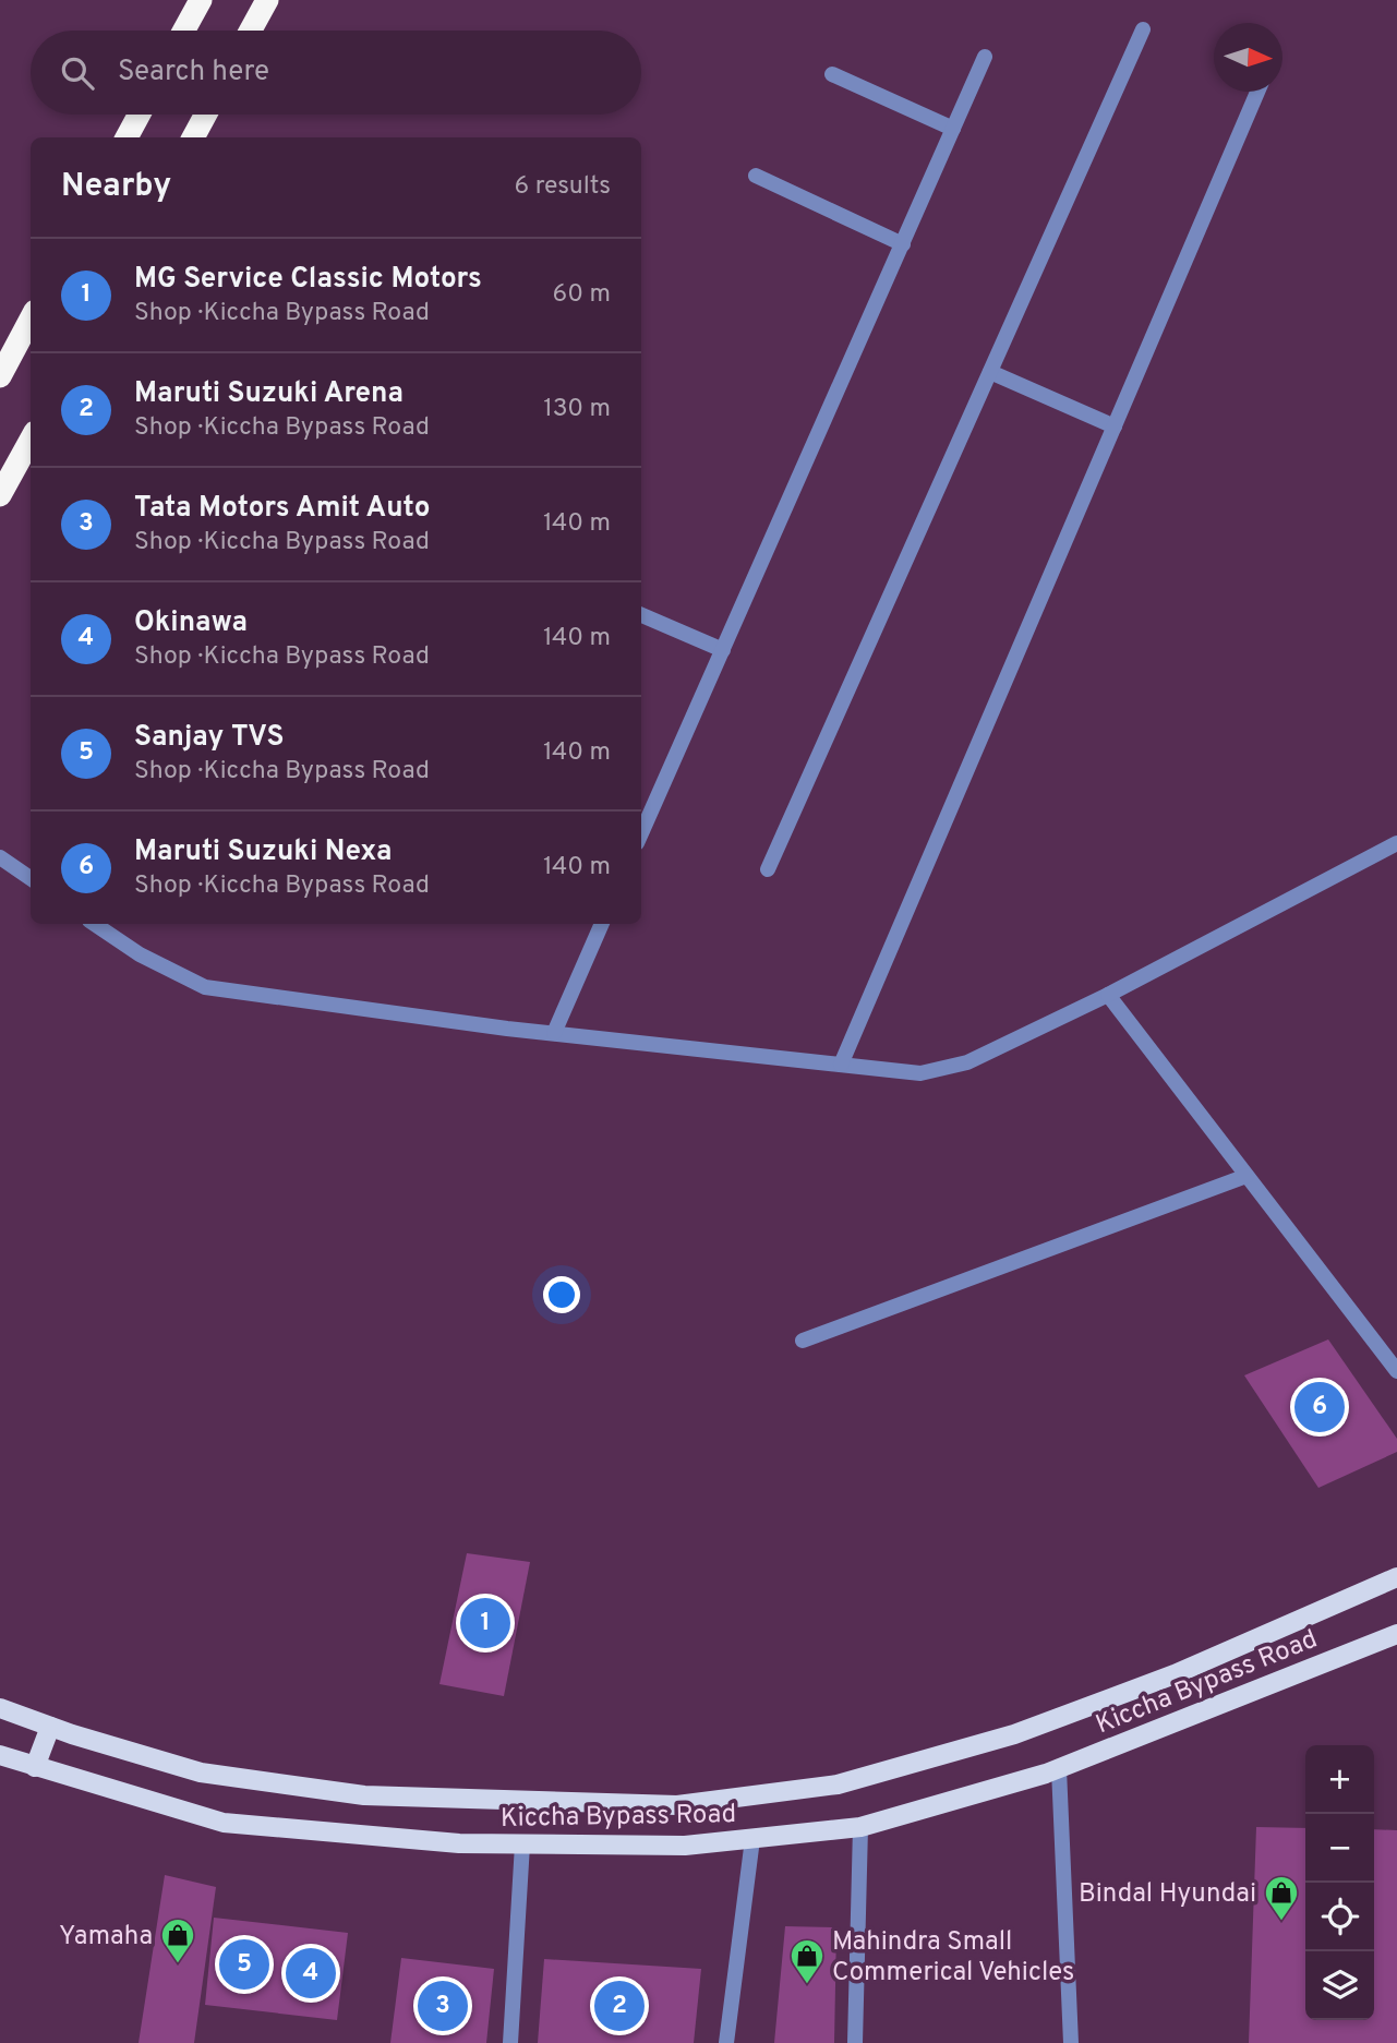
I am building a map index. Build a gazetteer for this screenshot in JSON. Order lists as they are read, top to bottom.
{
  "streets": {
    "main road": ["Kiccha Bypass Road"]
  },
  "places": {
    "shop": ["Bindal Hyundai", "Yamaha", "Mahindra Small Commerical Vehicles"]
  },
  "north": "right",
  "page": {
    "search": "Search here",
    "heading": ["Nearby", "6 results"],
    "list": [
      {
        "mark": "1",
        "name": "MG Service Classic Motors",
        "note": "Shop · Kiccha Bypass Road",
        "value": "60 m"
      },
      {
        "mark": "2",
        "name": "Maruti Suzuki Arena",
        "note": "Shop · Kiccha Bypass Road",
        "value": "130 m"
      },
      {
        "mark": "3",
        "name": "Tata Motors Amit Auto",
        "note": "Shop · Kiccha Bypass Road",
        "value": "140 m"
      },
      {
        "mark": "4",
        "name": "Okinawa",
        "note": "Shop · Kiccha Bypass Road",
        "value": "140 m"
      },
      {
        "mark": "5",
        "name": "Sanjay TVS",
        "note": "Shop · Kiccha Bypass Road",
        "value": "140 m"
      },
      {
        "mark": "6",
        "name": "Maruti Suzuki Nexa",
        "note": "Shop · Kiccha Bypass Road",
        "value": "140 m"
      }
    ],
    "pins": [
      "6",
      "1",
      "5",
      "4",
      "2",
      "3"
    ],
    "map_buttons": ["+", "−"]
  }
}
